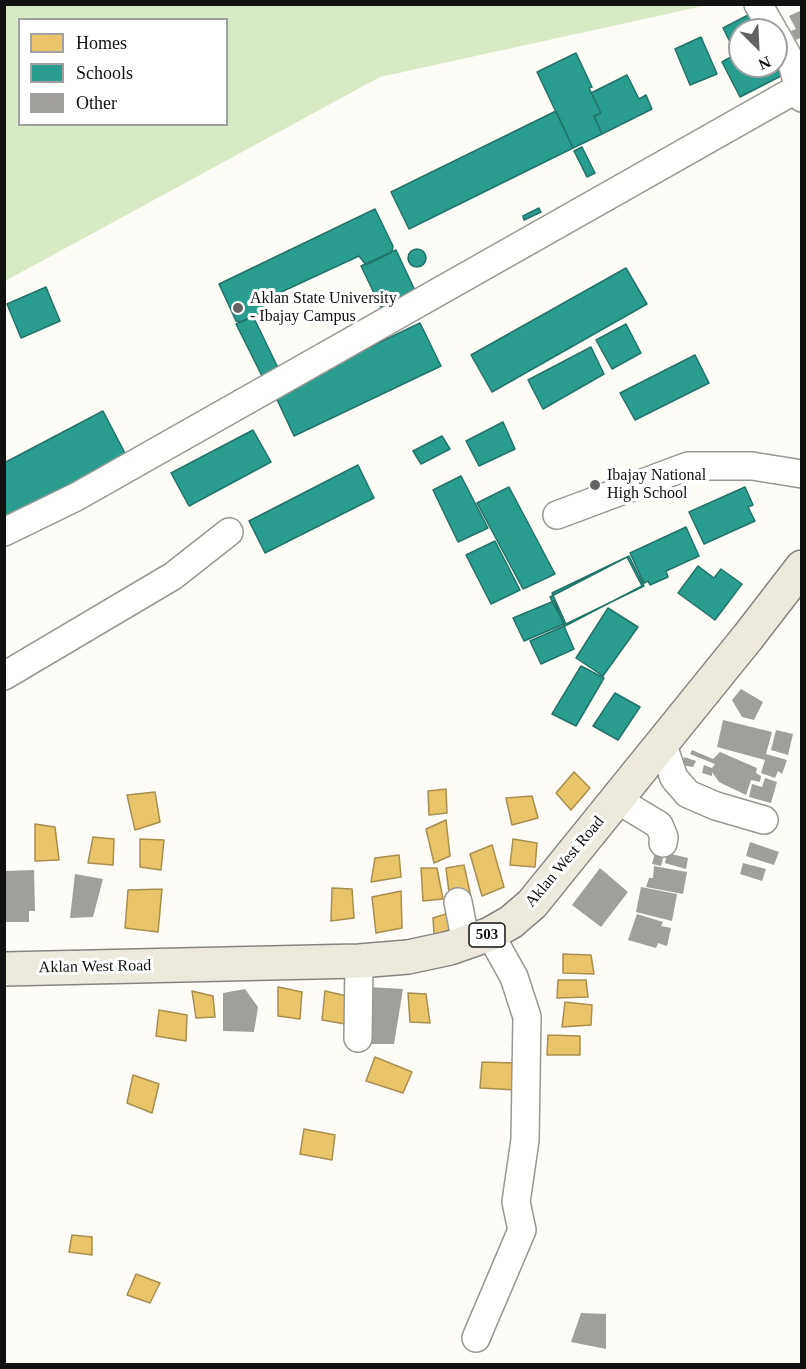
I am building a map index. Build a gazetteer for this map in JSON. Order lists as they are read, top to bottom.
{
  "streets": {
    "main road": ["Aklan West Road", "503"]
  },
  "places": ["Aklan State University - Ibajay Campus", "Ibajay National High School"],
  "legend": ["Homes", "Schools", "Other"],
  "north": "bottom right"
}
